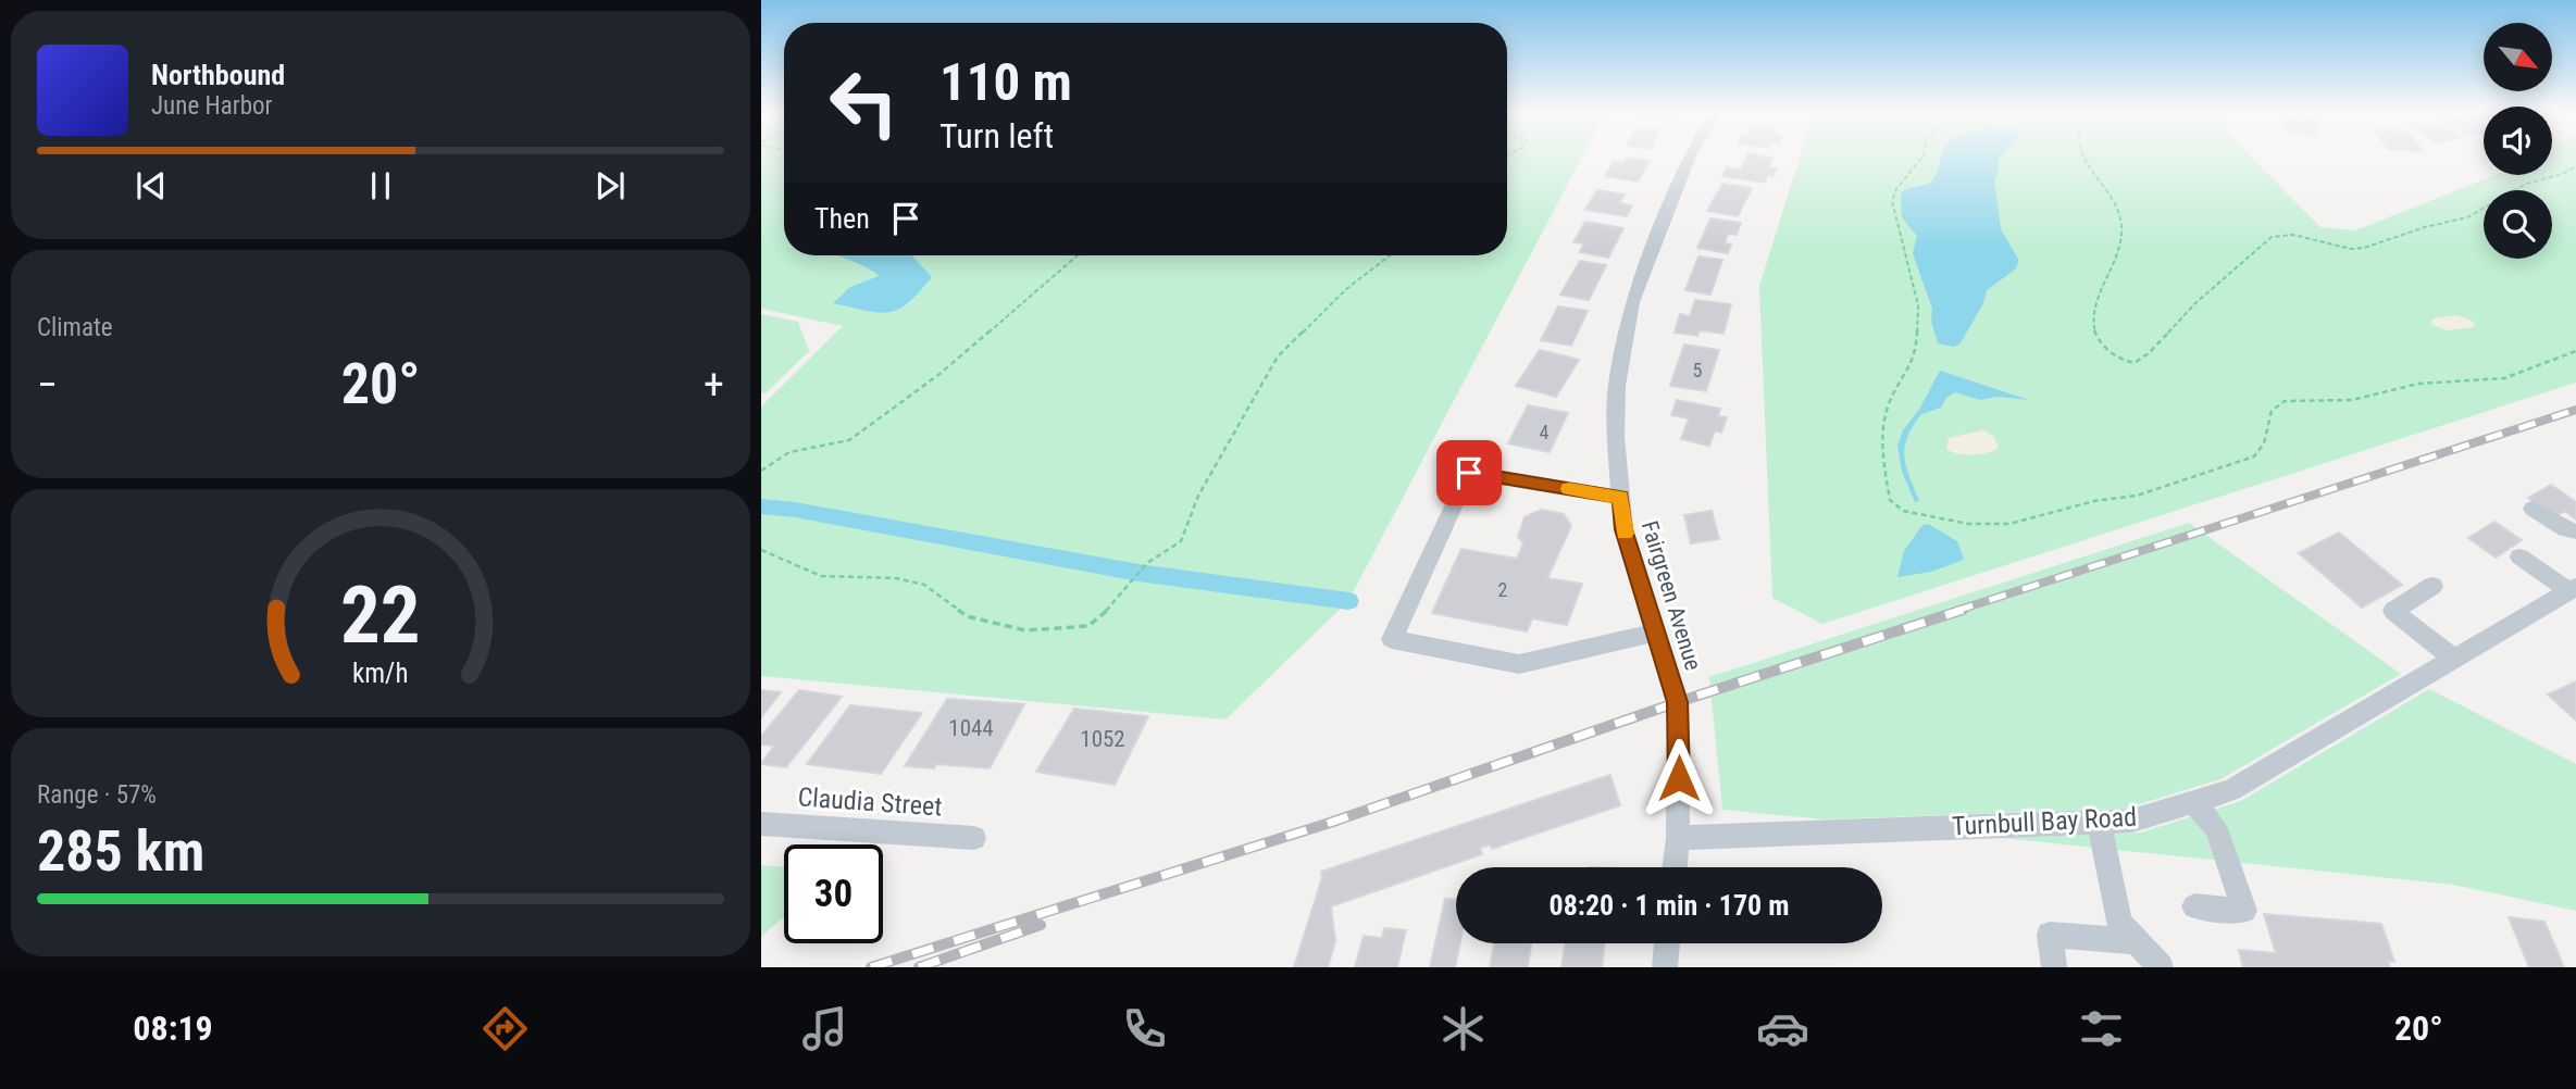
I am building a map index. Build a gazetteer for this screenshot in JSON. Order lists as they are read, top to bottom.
{
  "streets": {
    "street": ["Fairgreen Avenue", "Claudia Street", "Turnbull Bay Road"]
  },
  "crossings": [
    ["Fairgreen Avenue", "Turnbull Bay Road"]
  ],
  "house_numbers": [
    "5",
    "4",
    "2",
    "1044",
    "1052"
  ],
  "north": "bottom right",
  "page": {
    "turn": ["110 m", "Turn left"],
    "song": ["Northbound", "June Harbor"],
    "then": "Then",
    "tile": [
      "Climate",
      ["Range · 57%", "285 km"]
    ],
    "heat": ["−", "20°", "+"],
    "limit": "30",
    "trip": "08:20 · 1 min · 170 m",
    "tabs": ["08:19", "20°"],
    "gauge": ["22", "km/h"]
  }
}
